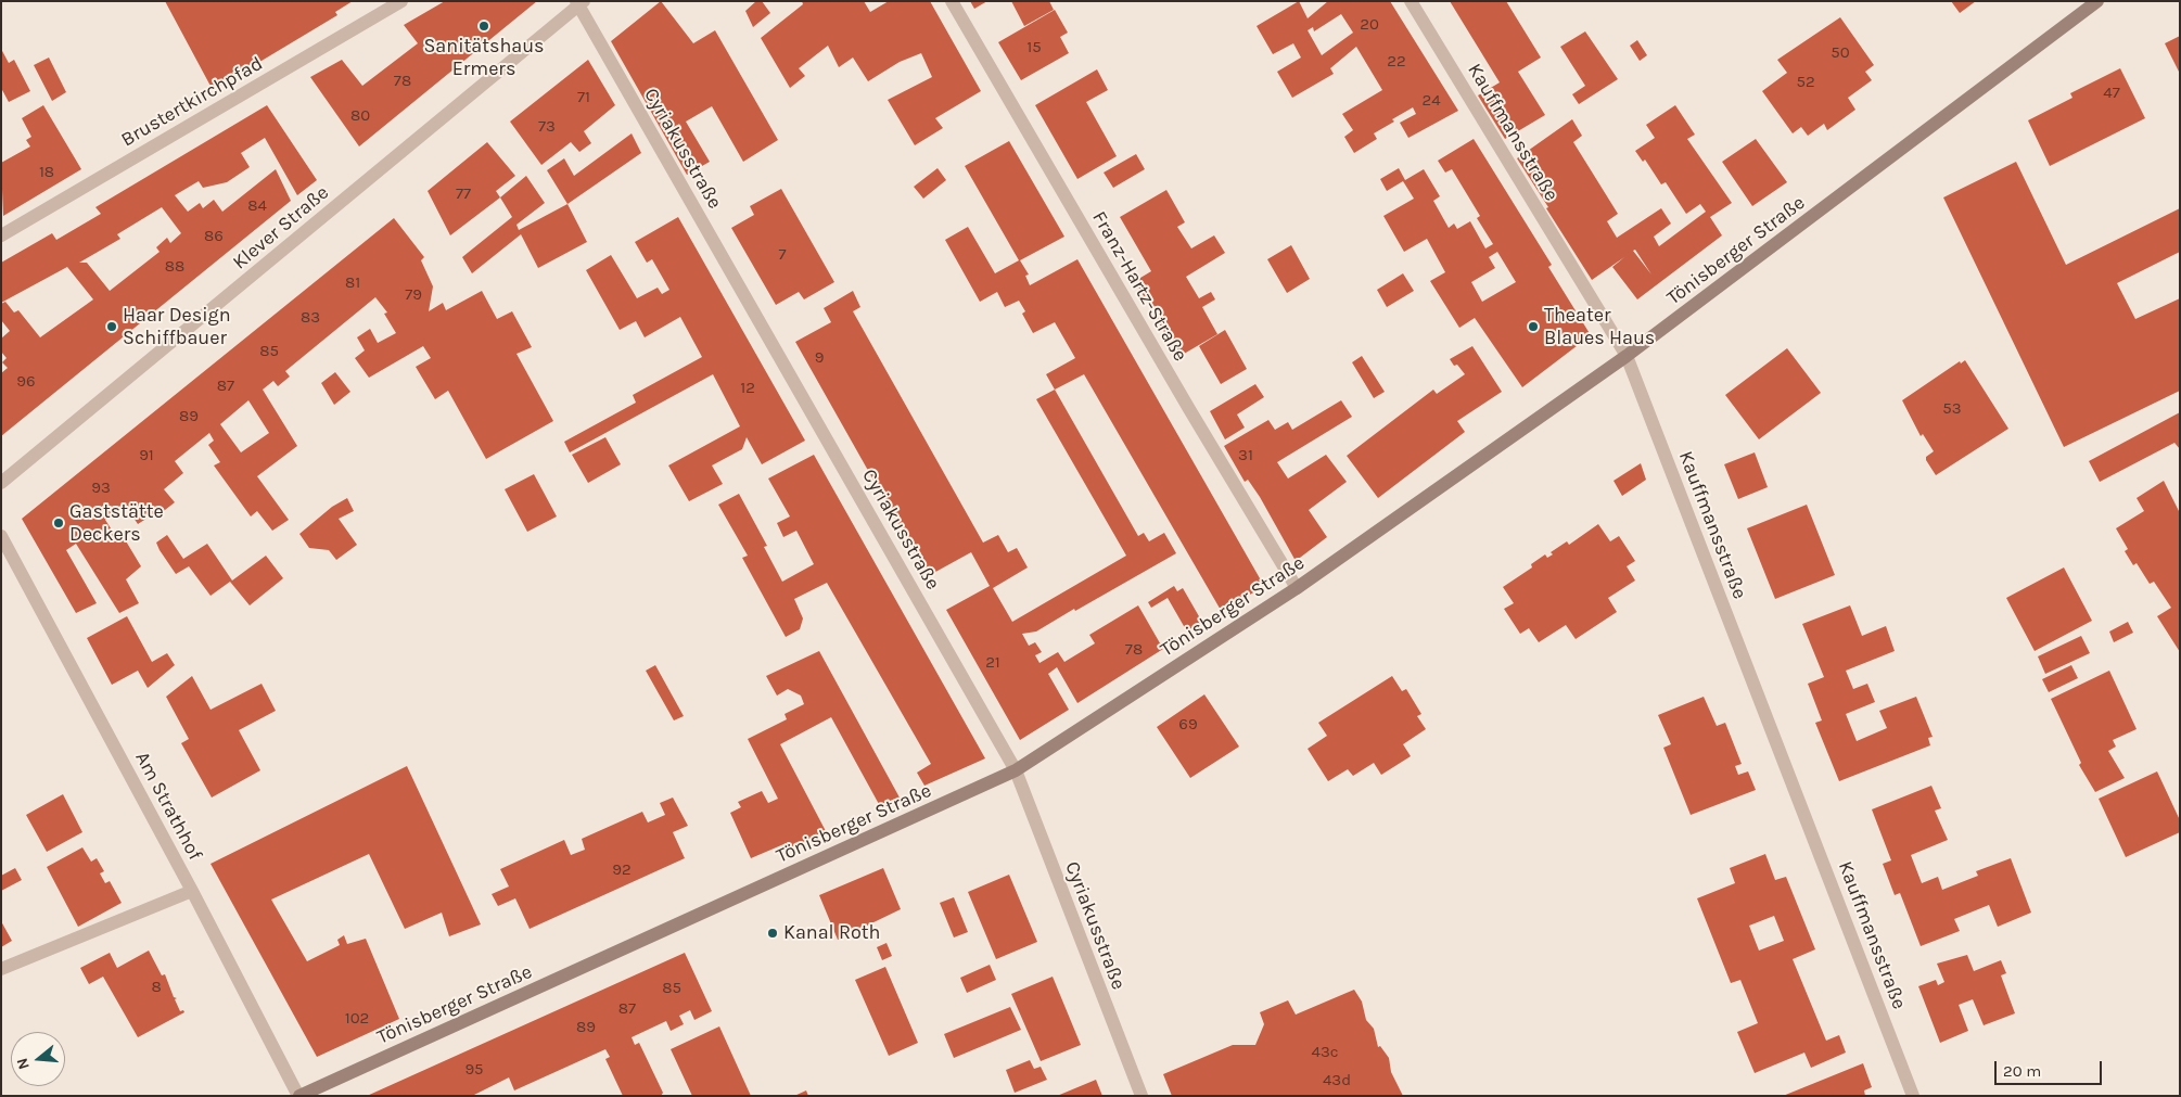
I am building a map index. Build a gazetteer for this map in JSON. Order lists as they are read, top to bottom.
{
  "streets": {
    "street": [
      "Brustertkirchpfad",
      "Kauffmansstraße",
      "Cyriakusstraße",
      "Klever Straße",
      "Tönisberger Straße",
      "Franz-Hartz-Straße",
      "Am Strathhof"
    ]
  },
  "crossings": [
    ["Kauffmansstraße", "Tönisberger Straße"],
    ["Cyriakusstraße", "Klever Straße"],
    ["Cyriakusstraße", "Tönisberger Straße"],
    ["Tönisberger Straße", "Franz-Hartz-Straße"],
    ["Tönisberger Straße", "Am Strathhof"]
  ],
  "places": [
    "Sanitätshaus Ermers",
    "Haar Design Schiffbauer",
    "Theater Blaues Haus",
    "Gaststätte Deckers",
    "Kanal Roth"
  ],
  "house_numbers": [
    "20",
    "15",
    "50",
    "22",
    "78",
    "52",
    "47",
    "71",
    "24",
    "80",
    "73",
    "18",
    "77",
    "84",
    "86",
    "7",
    "88",
    "81",
    "79",
    "83",
    "85",
    "9",
    "96",
    "87",
    "12",
    "53",
    "89",
    "91",
    "31",
    "93",
    "78",
    "21",
    "69",
    "92",
    "8",
    "85",
    "87",
    "102",
    "89",
    "43c",
    "95",
    "43d"
  ],
  "scale_bar": "20 m",
  "north": "left"
}
